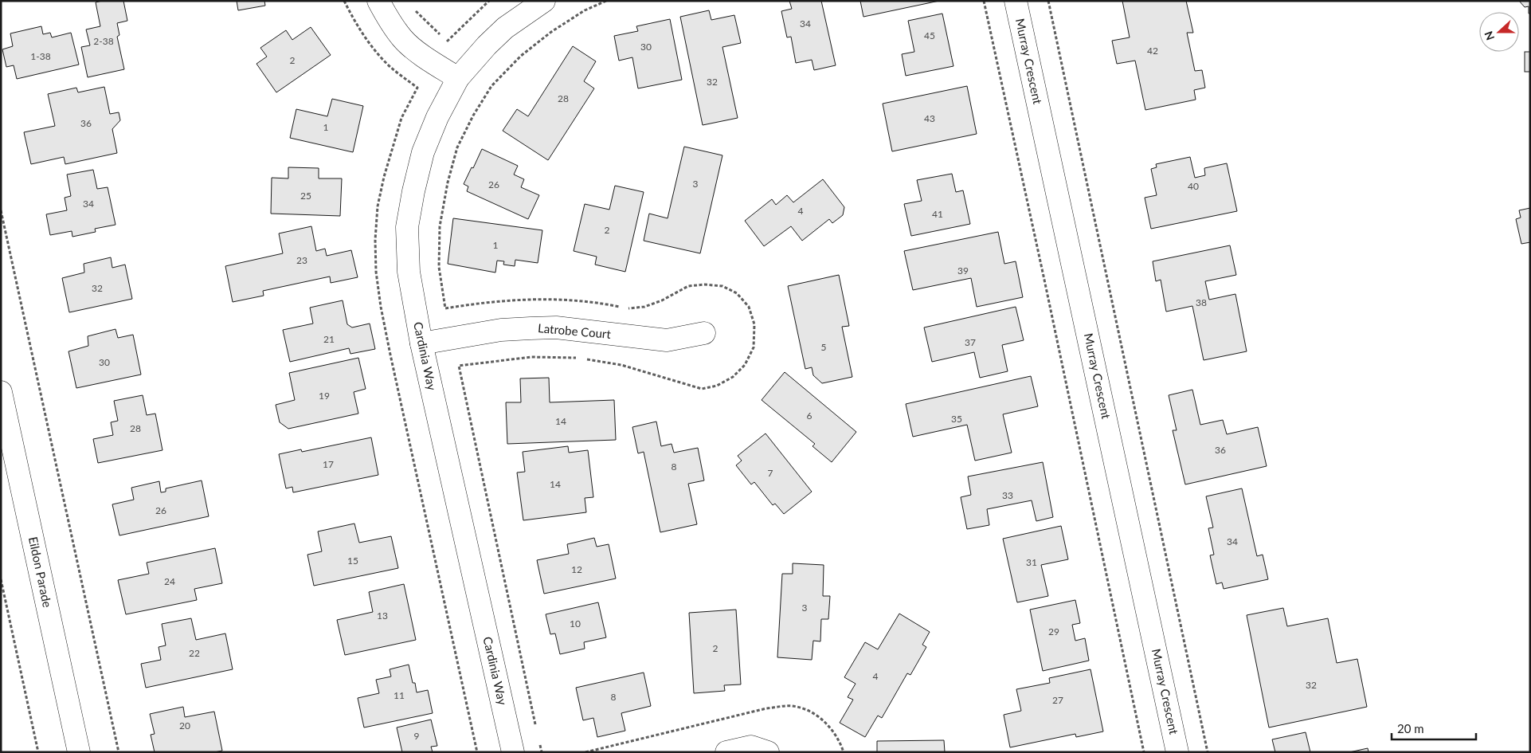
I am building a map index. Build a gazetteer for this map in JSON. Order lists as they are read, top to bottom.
{
  "streets": {
    "street": [
      "Murray Crescent",
      "Latrobe Court",
      "Cardinia Way",
      "Eildon Parade"
    ]
  },
  "crossings": [
    ["Latrobe Court", "Cardinia Way"]
  ],
  "house_numbers": [
    "34",
    "45",
    "2-38",
    "30",
    "42",
    "1-38",
    "2",
    "32",
    "28",
    "43",
    "36",
    "1",
    "3",
    "26",
    "40",
    "25",
    "34",
    "4",
    "41",
    "2",
    "1",
    "23",
    "39",
    "32",
    "38",
    "21",
    "37",
    "5",
    "30",
    "19",
    "6",
    "35",
    "14",
    "28",
    "36",
    "17",
    "8",
    "7",
    "14",
    "33",
    "26",
    "34",
    "15",
    "31",
    "12",
    "24",
    "3",
    "13",
    "10",
    "29",
    "2",
    "22",
    "4",
    "32",
    "11",
    "8",
    "27",
    "20",
    "9"
  ],
  "scale_bar": "20 m",
  "north": "left"
}
